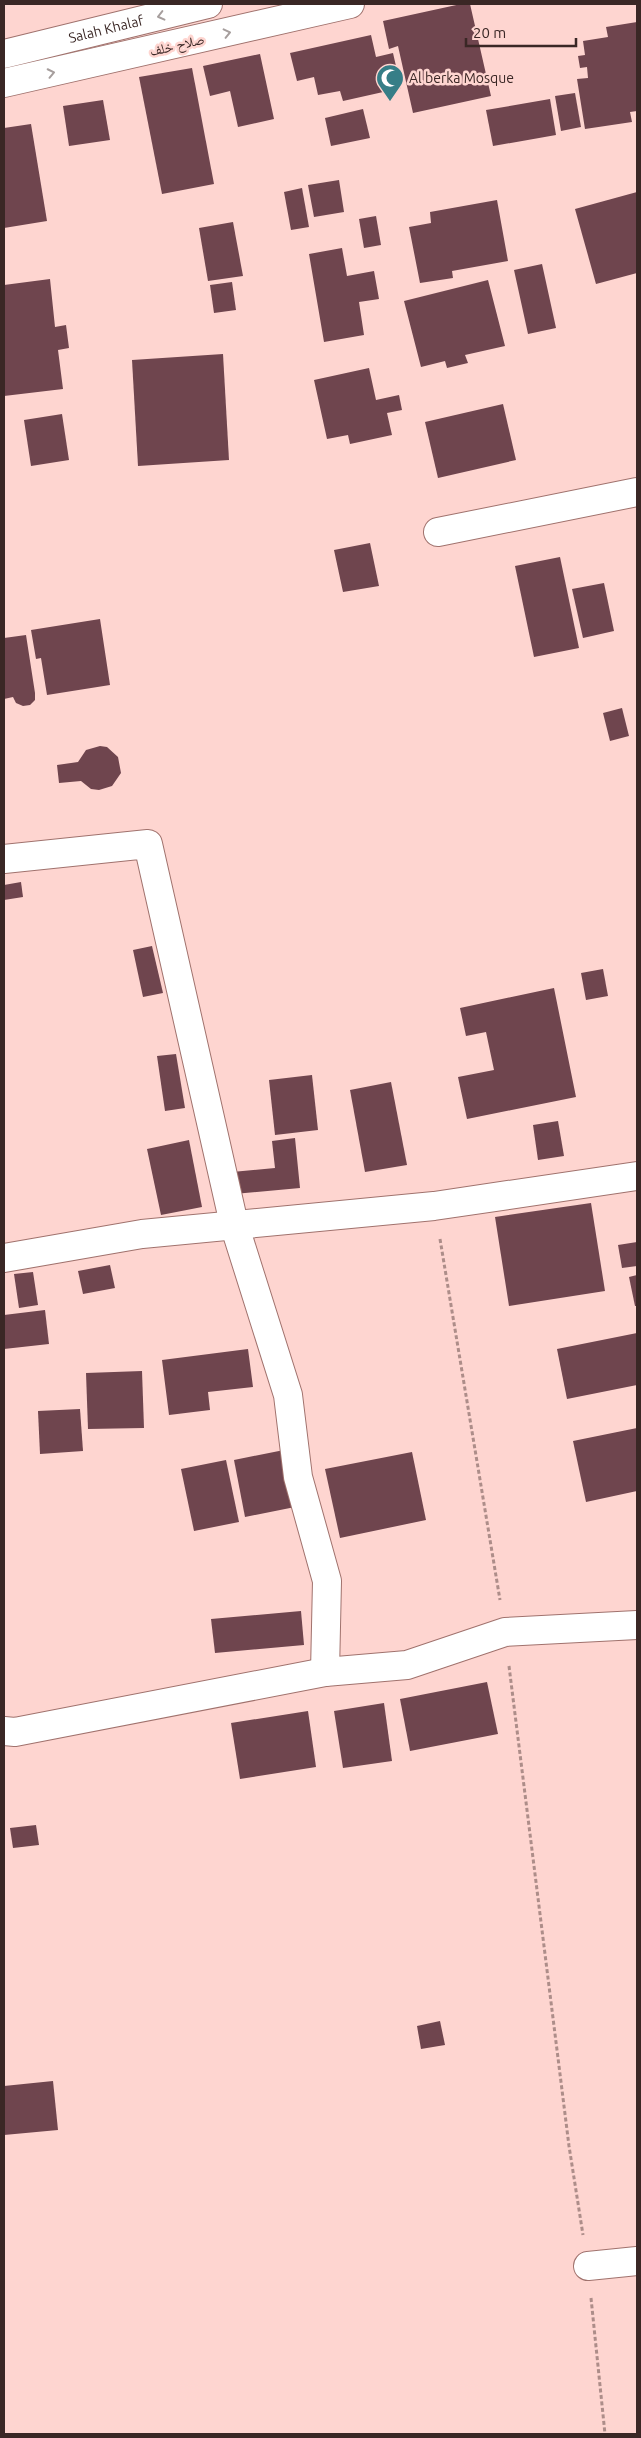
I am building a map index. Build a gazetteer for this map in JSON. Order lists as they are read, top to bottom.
{
  "streets": {
    "street": ["Salah Khalaf", "صلاح خلف"]
  },
  "one_way": ["Salah Khalaf", "صلاح خلف"],
  "places": {
    "mosque": ["Al berka Mosque"]
  },
  "scale_bar": "20 m"
}
